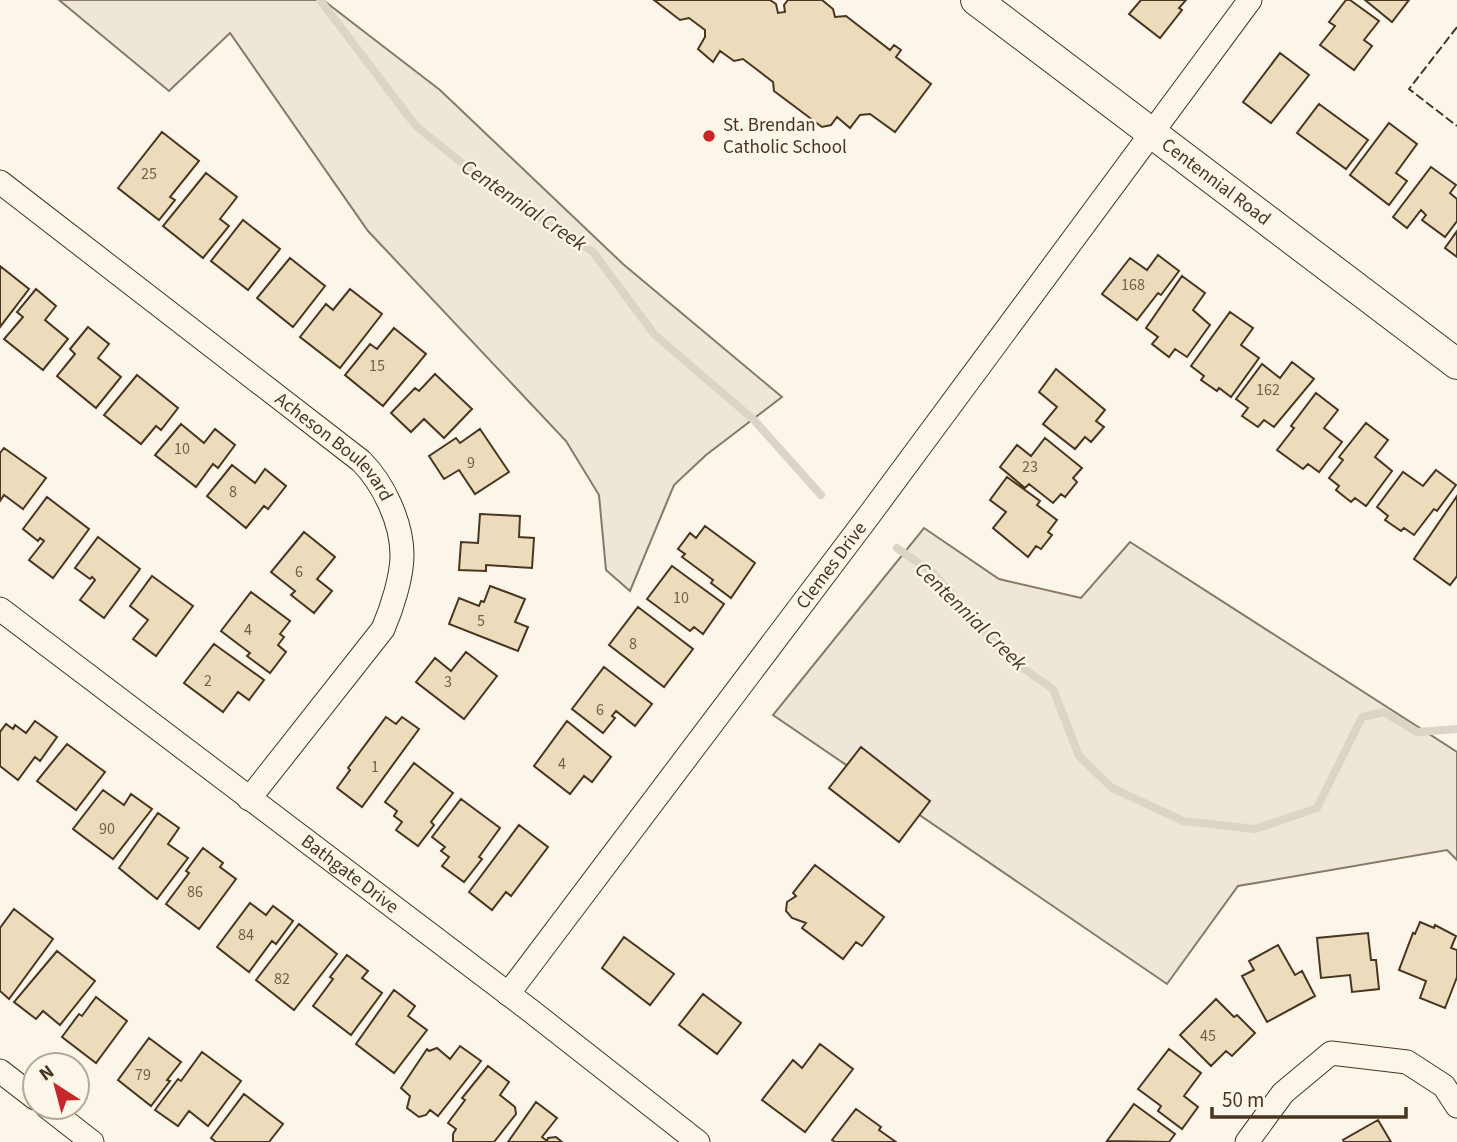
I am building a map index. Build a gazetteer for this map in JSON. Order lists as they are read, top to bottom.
{
  "streets": {
    "street": [
      "Centennial Road",
      "Acheson Boulevard",
      "Clemes Drive",
      "Bathgate Drive"
    ]
  },
  "crossings": [
    ["Centennial Road", "Clemes Drive"],
    ["Acheson Boulevard", "Bathgate Drive"],
    ["Clemes Drive", "Bathgate Drive"]
  ],
  "water": ["Centennial Creek"],
  "places": ["St. Brendan Catholic School"],
  "house_numbers": [
    "25",
    "168",
    "15",
    "162",
    "10",
    "9",
    "23",
    "8",
    "6",
    "10",
    "5",
    "4",
    "8",
    "2",
    "3",
    "6",
    "4",
    "1",
    "90",
    "86",
    "84",
    "82",
    "45",
    "79"
  ],
  "scale_bar": "50 m",
  "north": "top left"
}
